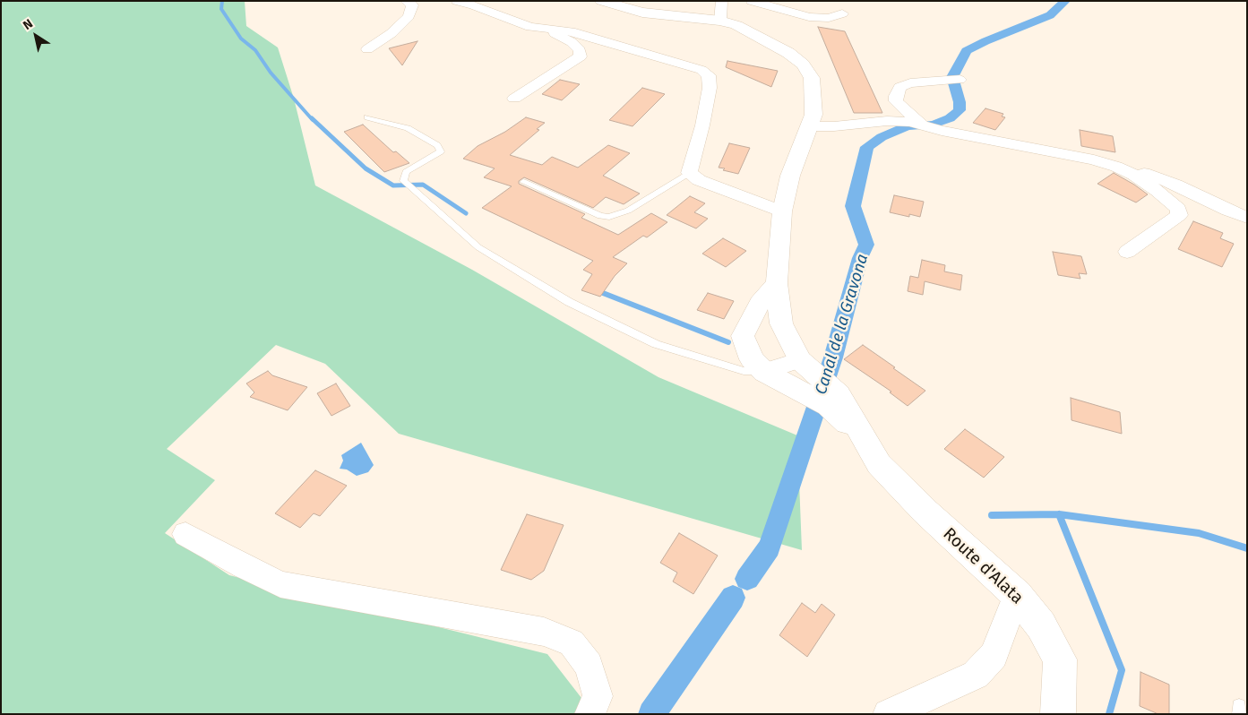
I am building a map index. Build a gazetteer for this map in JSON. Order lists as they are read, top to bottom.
{
  "streets": {
    "street": ["Route d'Alata"]
  },
  "water": ["Canal de la Gravona"],
  "north": "top left"
}
